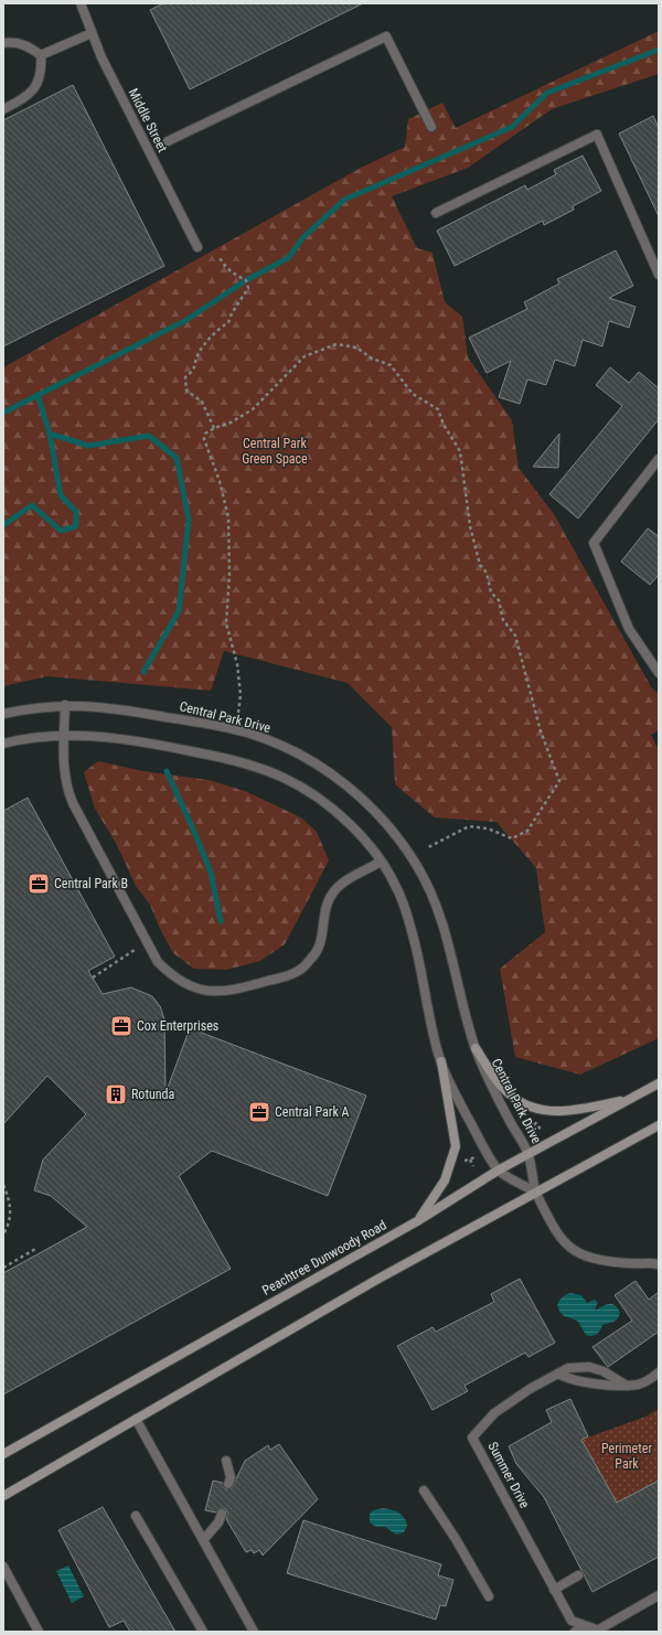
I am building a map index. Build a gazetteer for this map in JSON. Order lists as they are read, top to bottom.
{
  "streets": {
    "main road": ["Peachtree Dunwoody Road"],
    "street": ["Middle Street", "Central Park Drive", "Summer Drive"]
  },
  "crossings": [
    ["Central Park Drive", "Peachtree Dunwoody Road"]
  ],
  "parks": ["Central Park Green Space", "Perimeter Park"],
  "places": {
    "office": ["Central Park B", "Cox Enterprises", "Central Park A"],
    "building": ["Rotunda"]
  }
}
